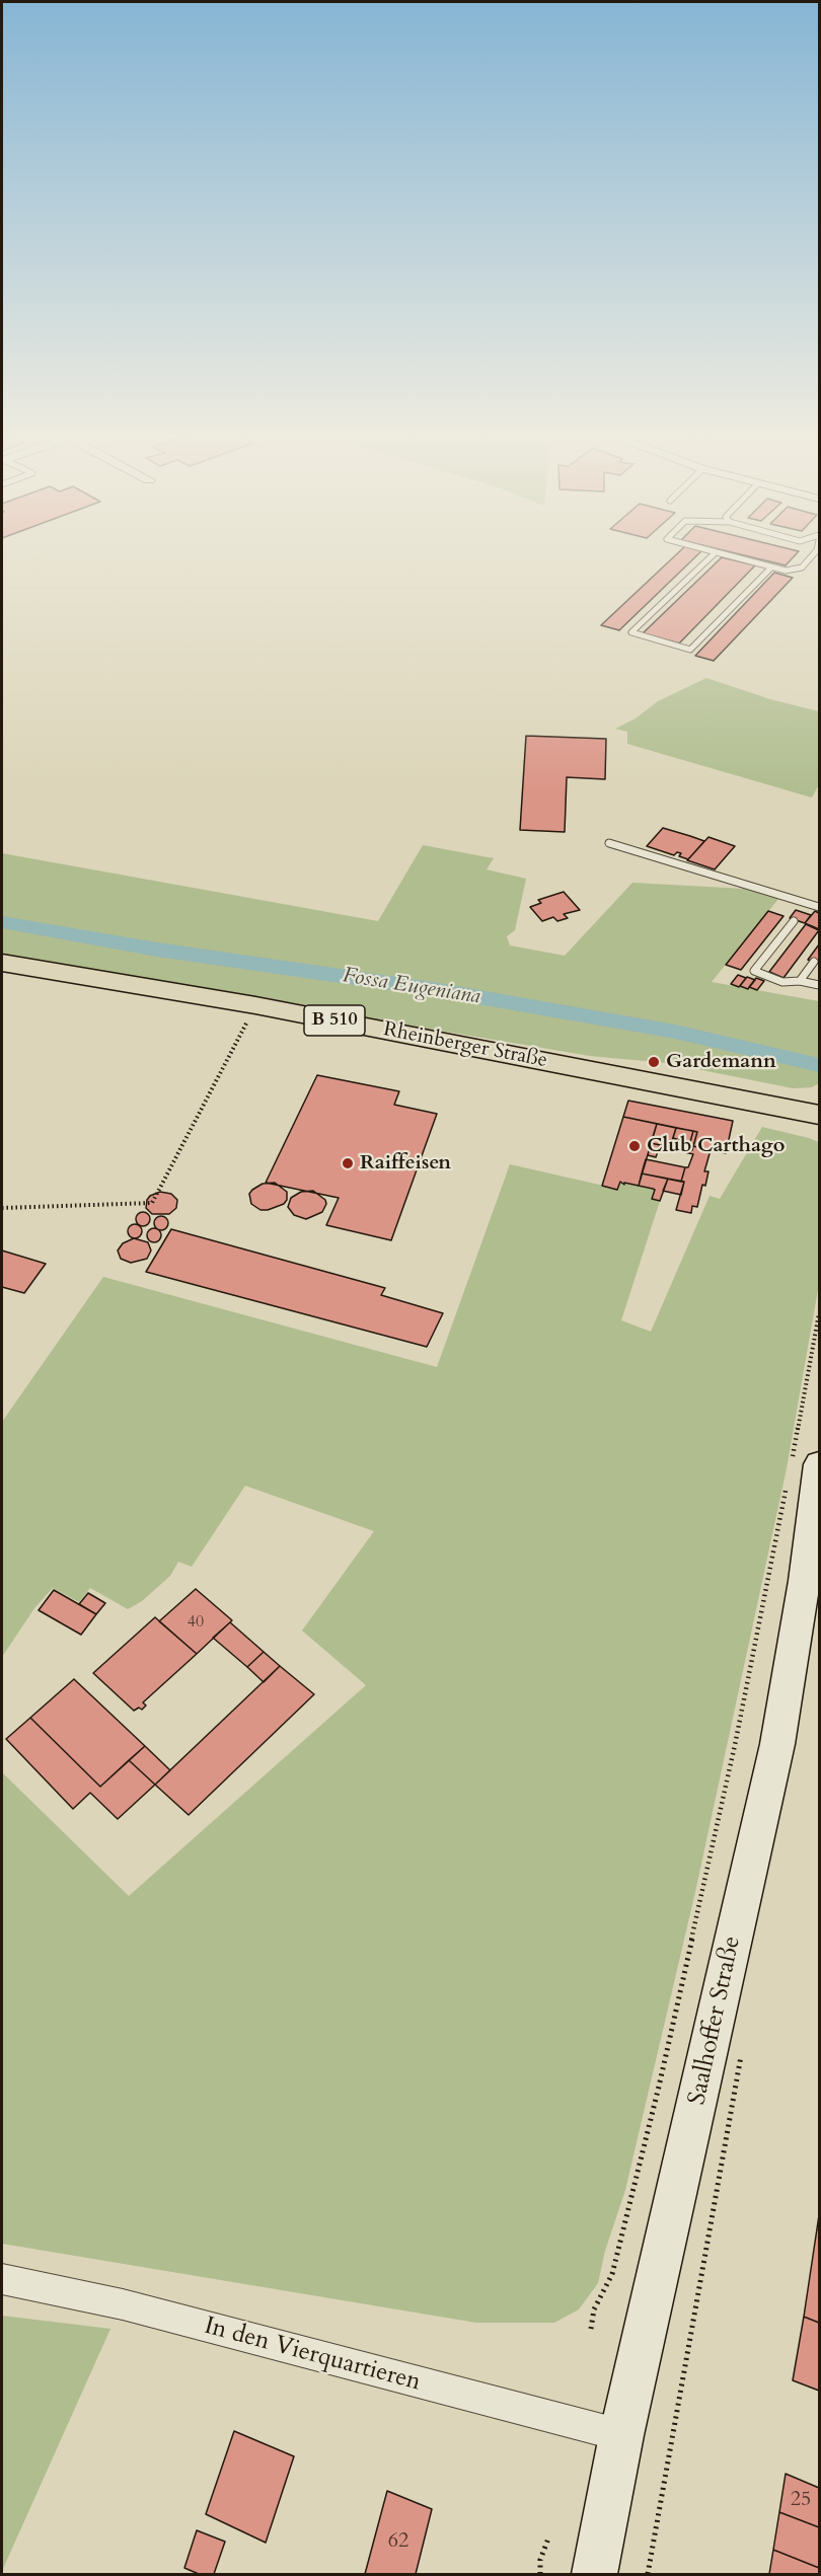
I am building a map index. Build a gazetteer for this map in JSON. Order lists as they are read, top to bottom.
{
  "streets": {
    "main road": ["B 510", "Rheinberger Straße", "Saalhoffer Straße"],
    "street": ["In den Vierquartieren"]
  },
  "crossings": [
    ["Saalhoffer Straße", "In den Vierquartieren"]
  ],
  "water": ["Fossa Eugeniana"],
  "places": ["Gardemann", "Club Carthago", "Raiffeisen"],
  "house_numbers": ["40", "25", "62"]
}
